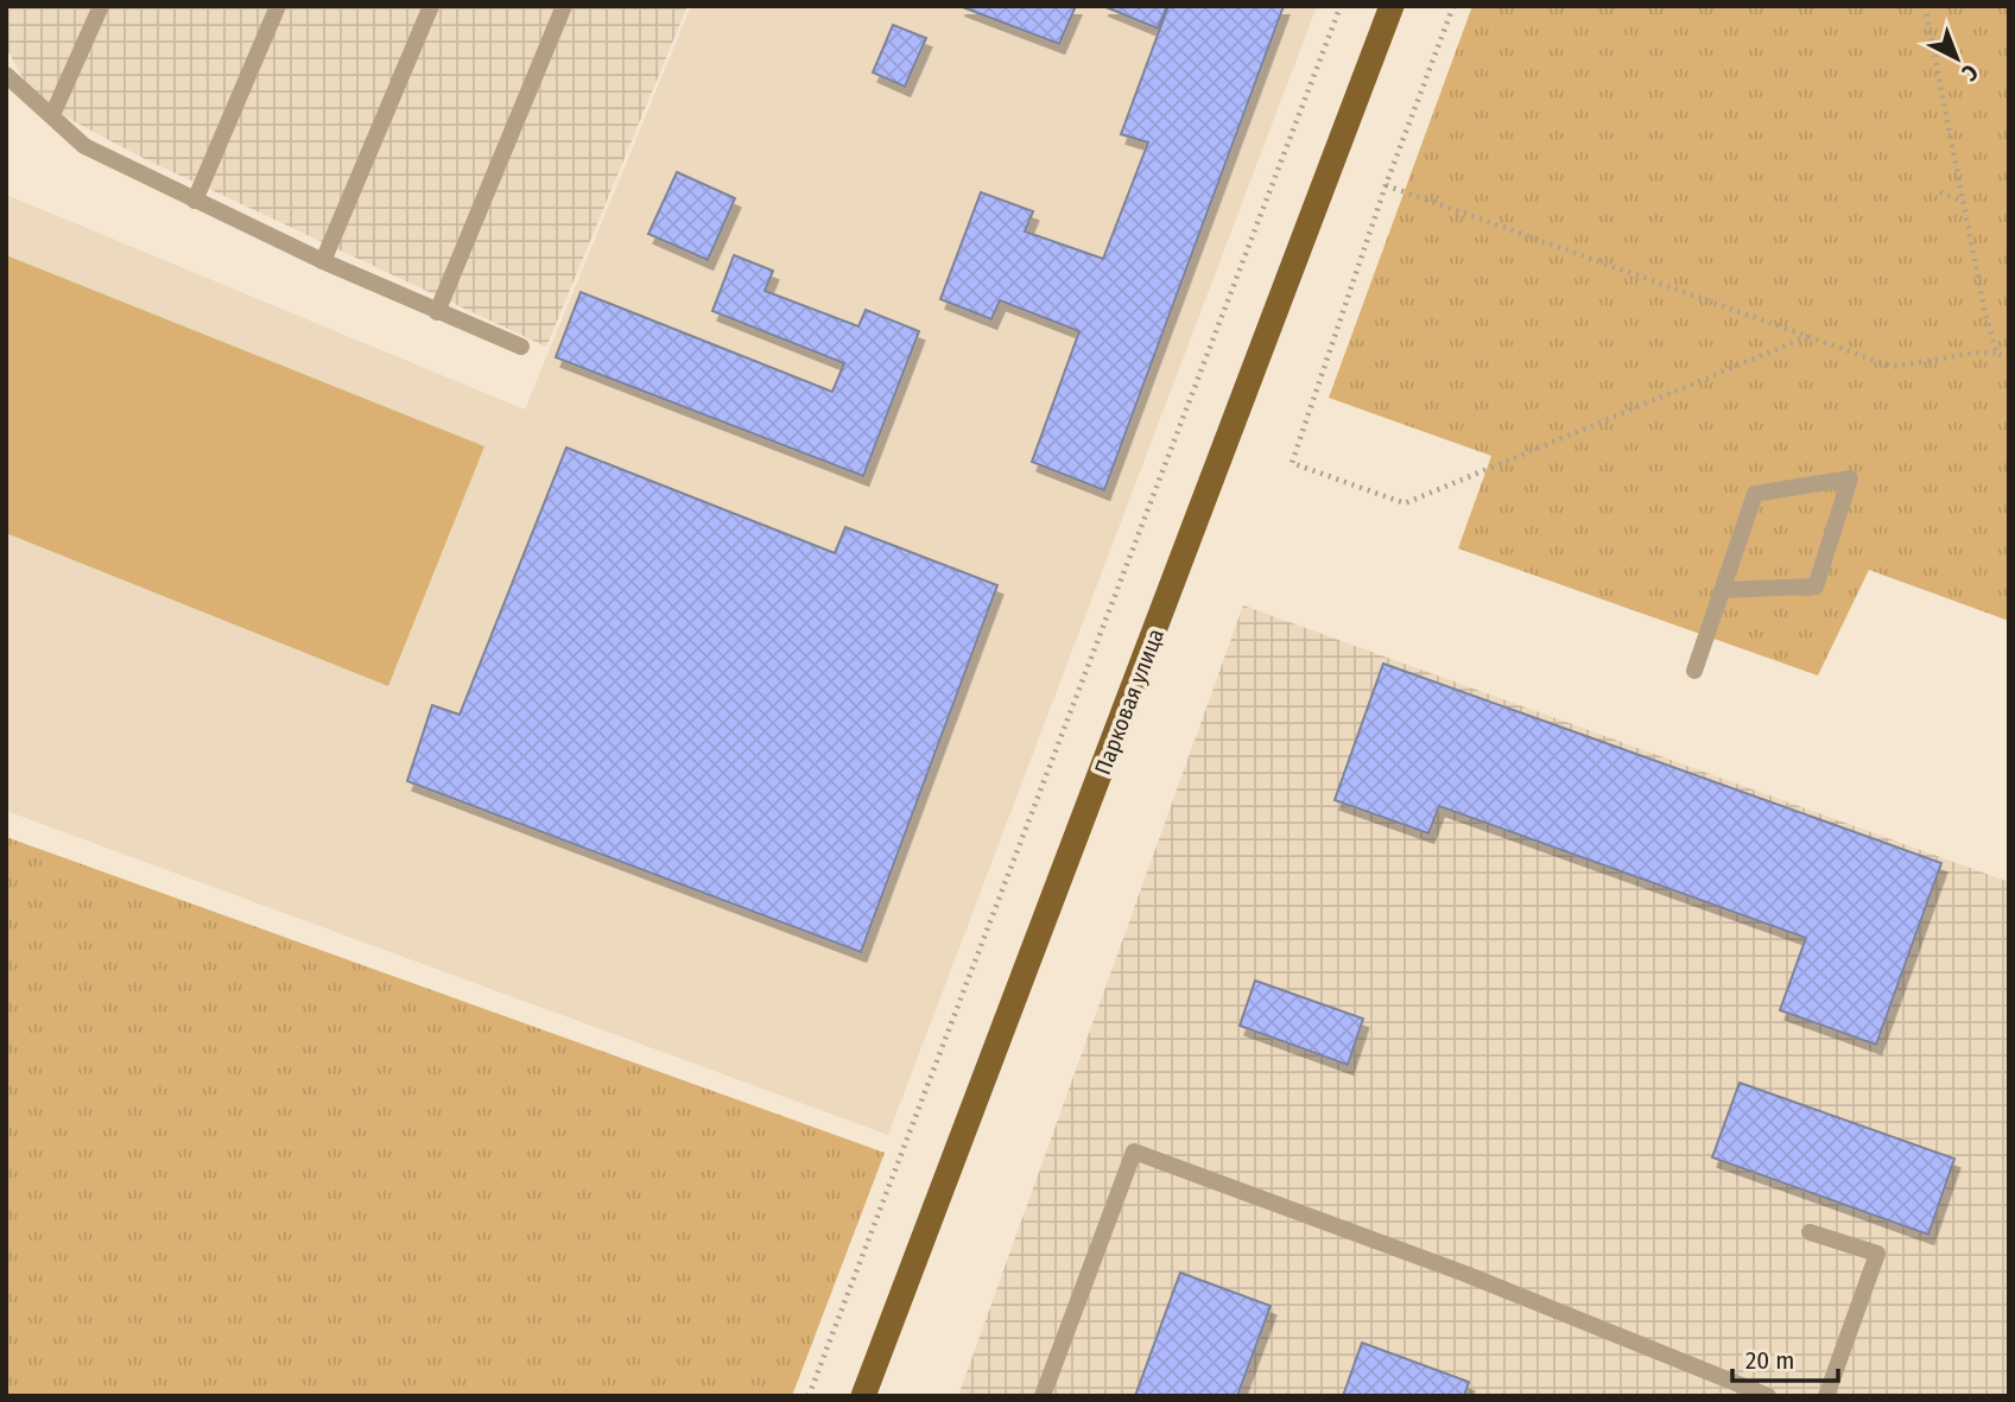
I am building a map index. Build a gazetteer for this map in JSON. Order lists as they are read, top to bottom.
{
  "streets": {
    "main road": ["Парковая улица"]
  },
  "scale_bar": "20 m",
  "north": "bottom right"
}
